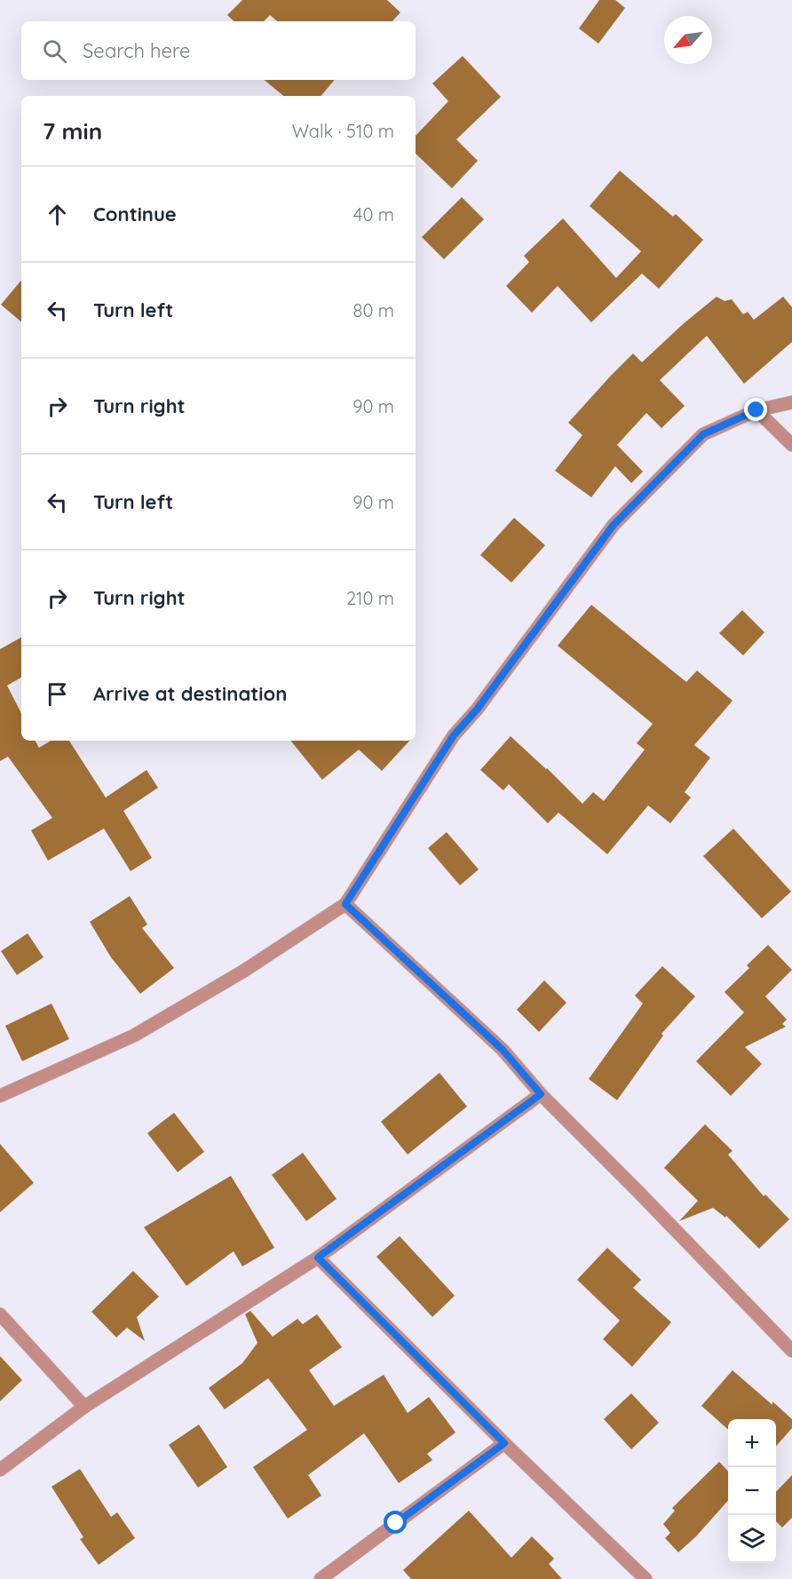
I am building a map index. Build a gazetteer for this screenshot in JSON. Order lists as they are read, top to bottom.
{
  "north": "bottom left",
  "page": {
    "search": "Search here",
    "heading": ["7 min", "Walk · 510 m"],
    "list": [
      ["Continue", "40 m"],
      ["Turn left", "80 m"],
      ["Turn right", "90 m"],
      ["Turn left", "90 m"],
      ["Turn right", "210 m"],
      "Arrive at destination"
    ],
    "map_buttons": ["+", "−"]
  }
}
